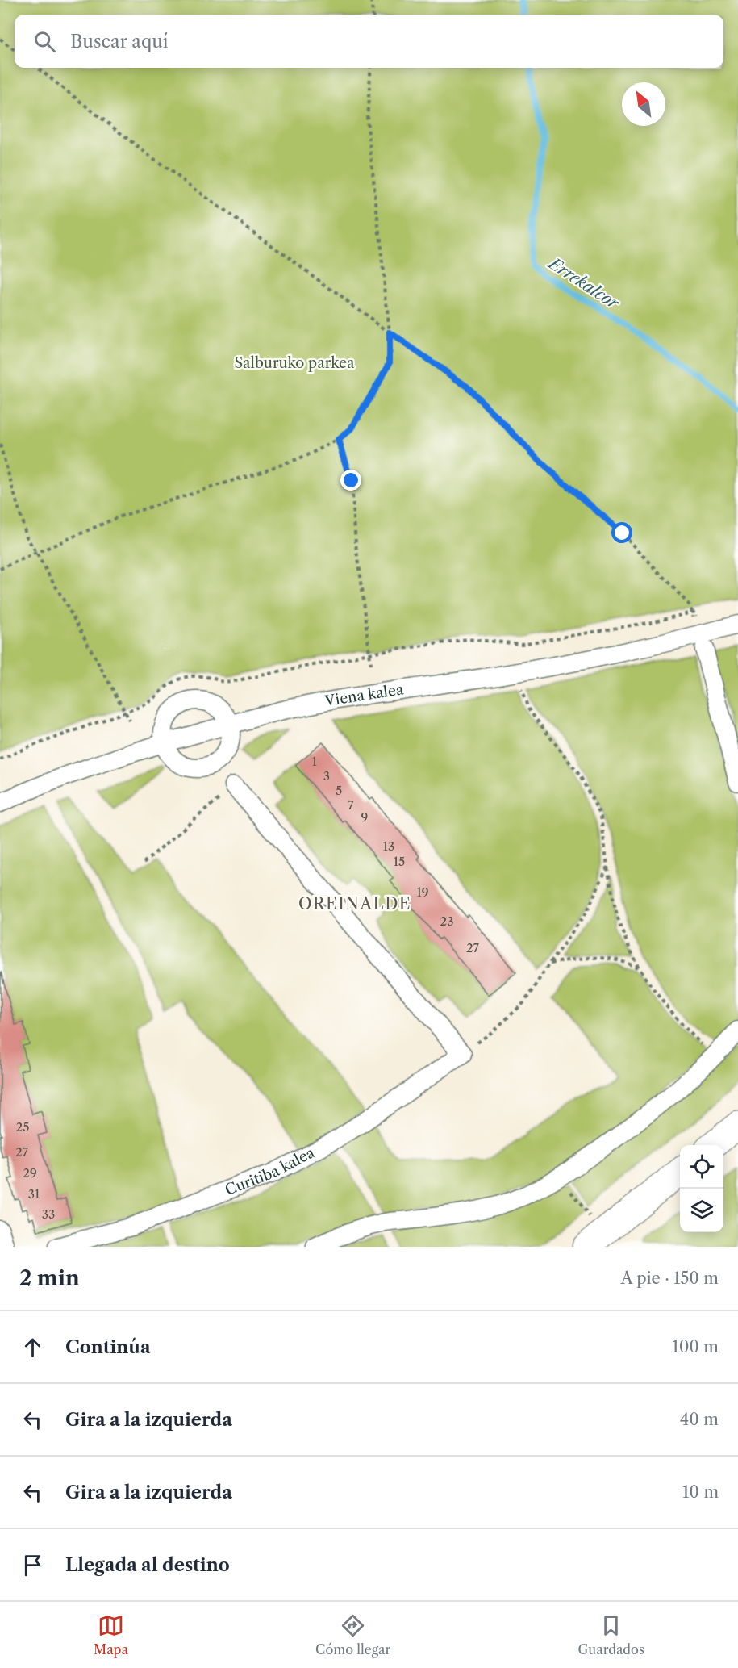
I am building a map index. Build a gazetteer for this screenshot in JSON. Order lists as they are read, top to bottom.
{
  "streets": {
    "street": ["Viena kalea", "Curitiba kalea"]
  },
  "districts": ["OREINALDE"],
  "water": ["Errekaleor"],
  "parks": ["Salburuko parkea"],
  "house_numbers": [
    "1",
    "3",
    "5",
    "7",
    "9",
    "13",
    "15",
    "19",
    "23",
    "27",
    "25",
    "27",
    "29",
    "31",
    "33"
  ],
  "north": "top left",
  "page": {
    "search": "Buscar aquí",
    "heading": ["2 min", "A pie · 150 m"],
    "list": [
      ["Continúa", "100 m"],
      ["Gira a la izquierda", "40 m"],
      ["Gira a la izquierda", "10 m"],
      "Llegada al destino"
    ],
    "nav": ["Mapa", "Cómo llegar", "Guardados"]
  }
}
